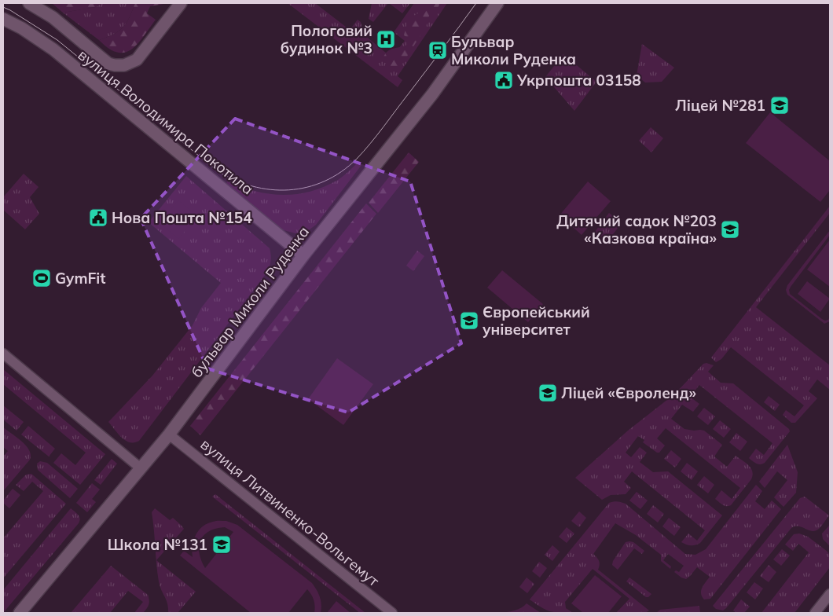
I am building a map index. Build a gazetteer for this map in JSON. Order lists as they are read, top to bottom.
{
  "streets": {
    "street": ["вулиця Володимира Покотила", "бульвар Миколи Руденка", "вулиця Литвиненко-Вольгемут"]
  },
  "crossings": [
    ["вулиця Володимира Покотила", "бульвар Миколи Руденка"],
    ["бульвар Миколи Руденка", "вулиця Литвиненко-Вольгемут"]
  ],
  "places": {
    "hospital": ["Пологовий будинок №3"],
    "station": ["Бульвар Миколи Руденка"],
    "public building": ["Укрпошта 03158", "Нова Пошта №154"],
    "school or university": [
      "Ліцей №281",
      "Дитячий садок №203 «Казкова країна»",
      "Європейський університет",
      "Ліцей «Євроленд»",
      "Школа №131"
    ],
    "sports": ["GymFit"]
  }
}
